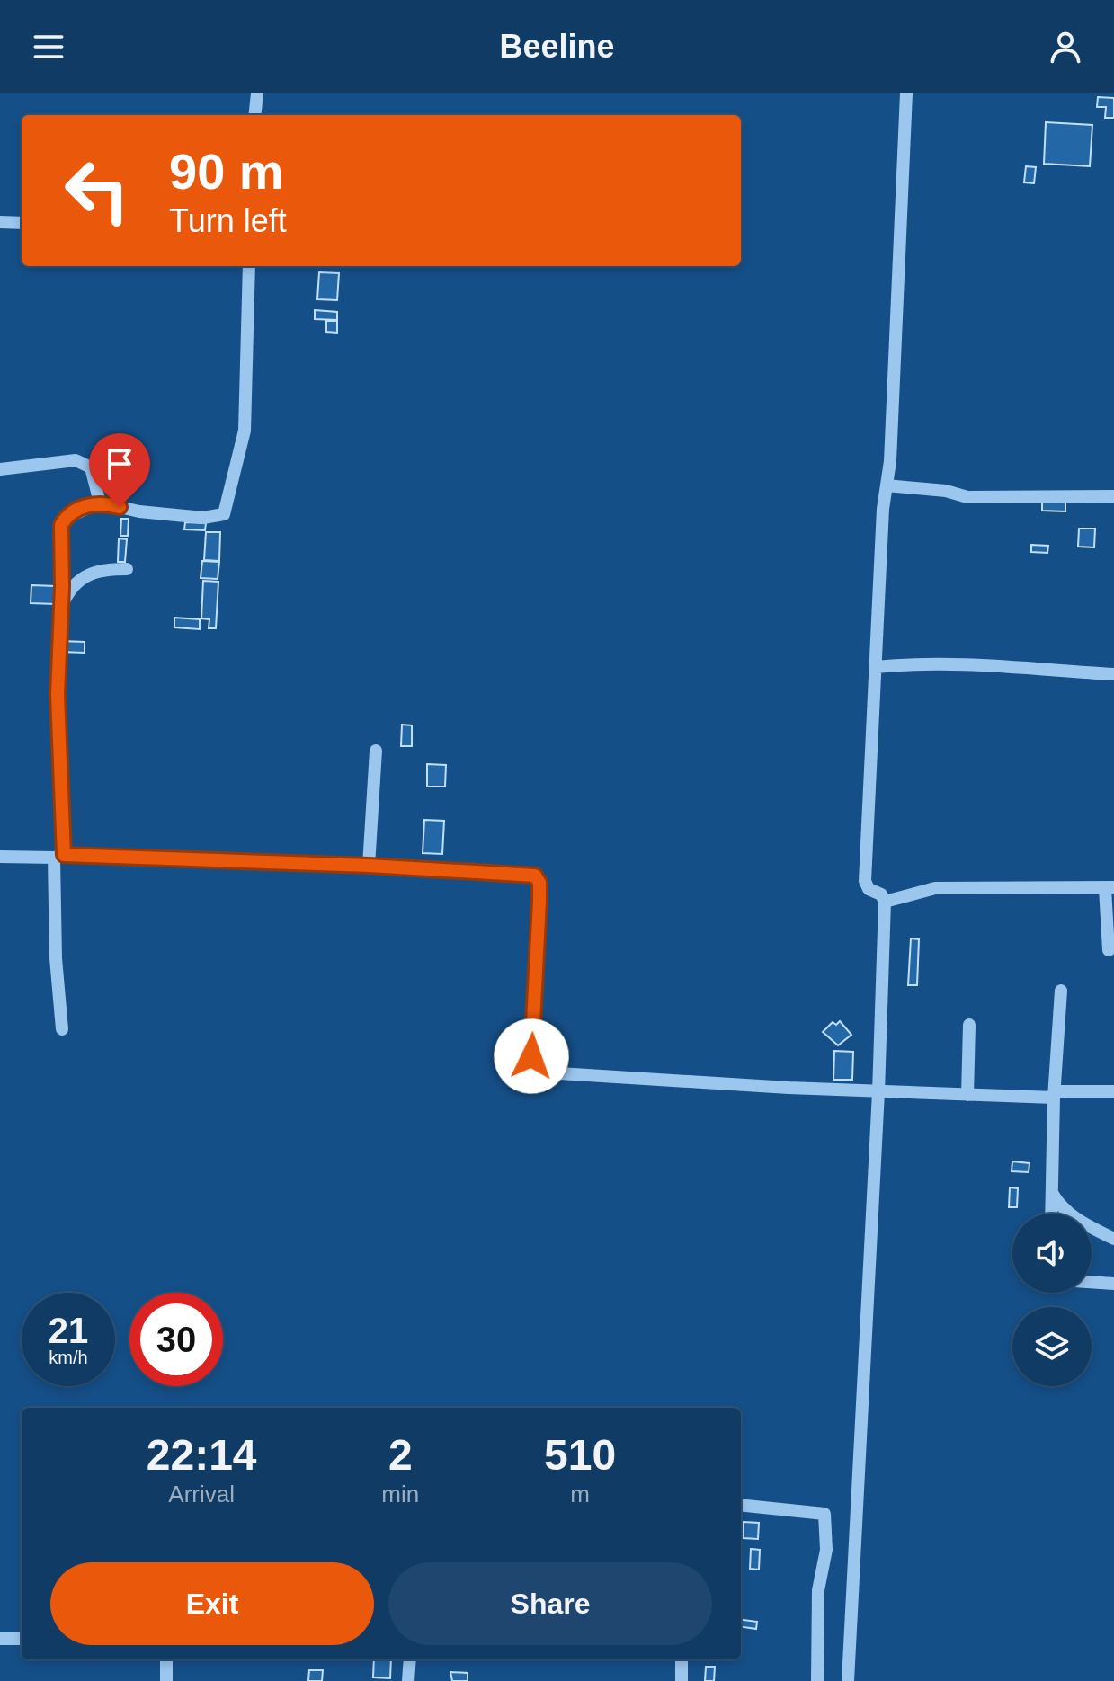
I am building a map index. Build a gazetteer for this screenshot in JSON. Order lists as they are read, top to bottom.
{
  "page": {
    "header": "Beeline",
    "turn": ["90 m", "Turn left"],
    "speed": "21 km/h",
    "limit": "30",
    "eta": [
      "22:14",
      "Arrival",
      "2",
      "min",
      "510",
      "m"
    ],
    "buttons": ["Exit", "Share"]
  }
}
